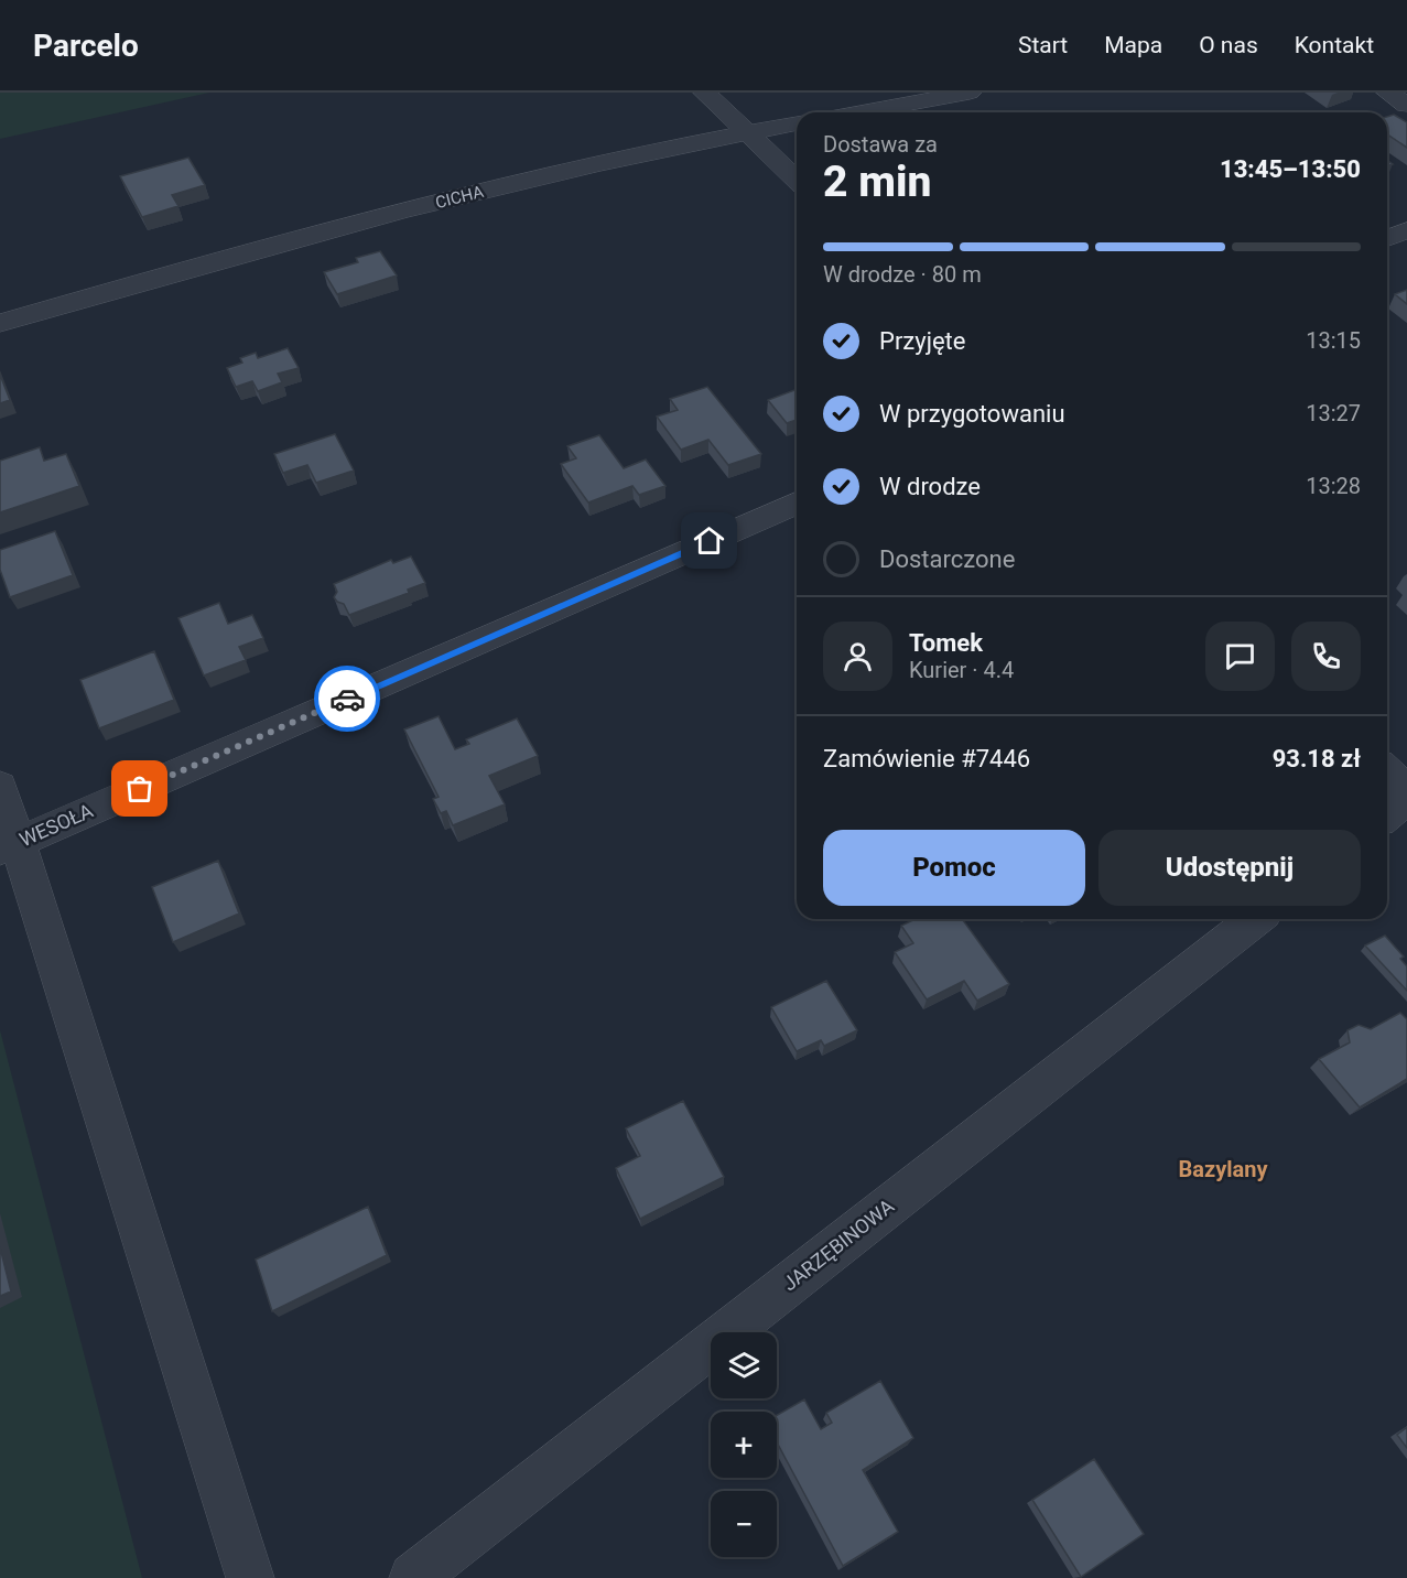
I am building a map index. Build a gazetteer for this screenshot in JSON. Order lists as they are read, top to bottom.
{
  "streets": {
    "street": ["CICHA", "WESOŁA", "JARZĘBINOWA"]
  },
  "districts": ["Bazylany"],
  "page": {
    "header": "Parcelo",
    "nav": [
      "Start",
      "Mapa",
      "O nas",
      "Kontakt"
    ],
    "heading": ["2 min", "Dostawa za", "13:45–13:50"],
    "panel": [
      "Tomek",
      "Kurier · 4.4",
      "Zamówienie #7446",
      "93.18 zł"
    ],
    "bar": "W drodze · 80 m",
    "list": [
      ["Przyjęte", "13:15"],
      ["W przygotowaniu", "13:27"],
      ["W drodze", "13:28"],
      "Dostarczone"
    ],
    "buttons": ["Pomoc", "Udostępnij"],
    "map_buttons": ["+", "−"]
  }
}
